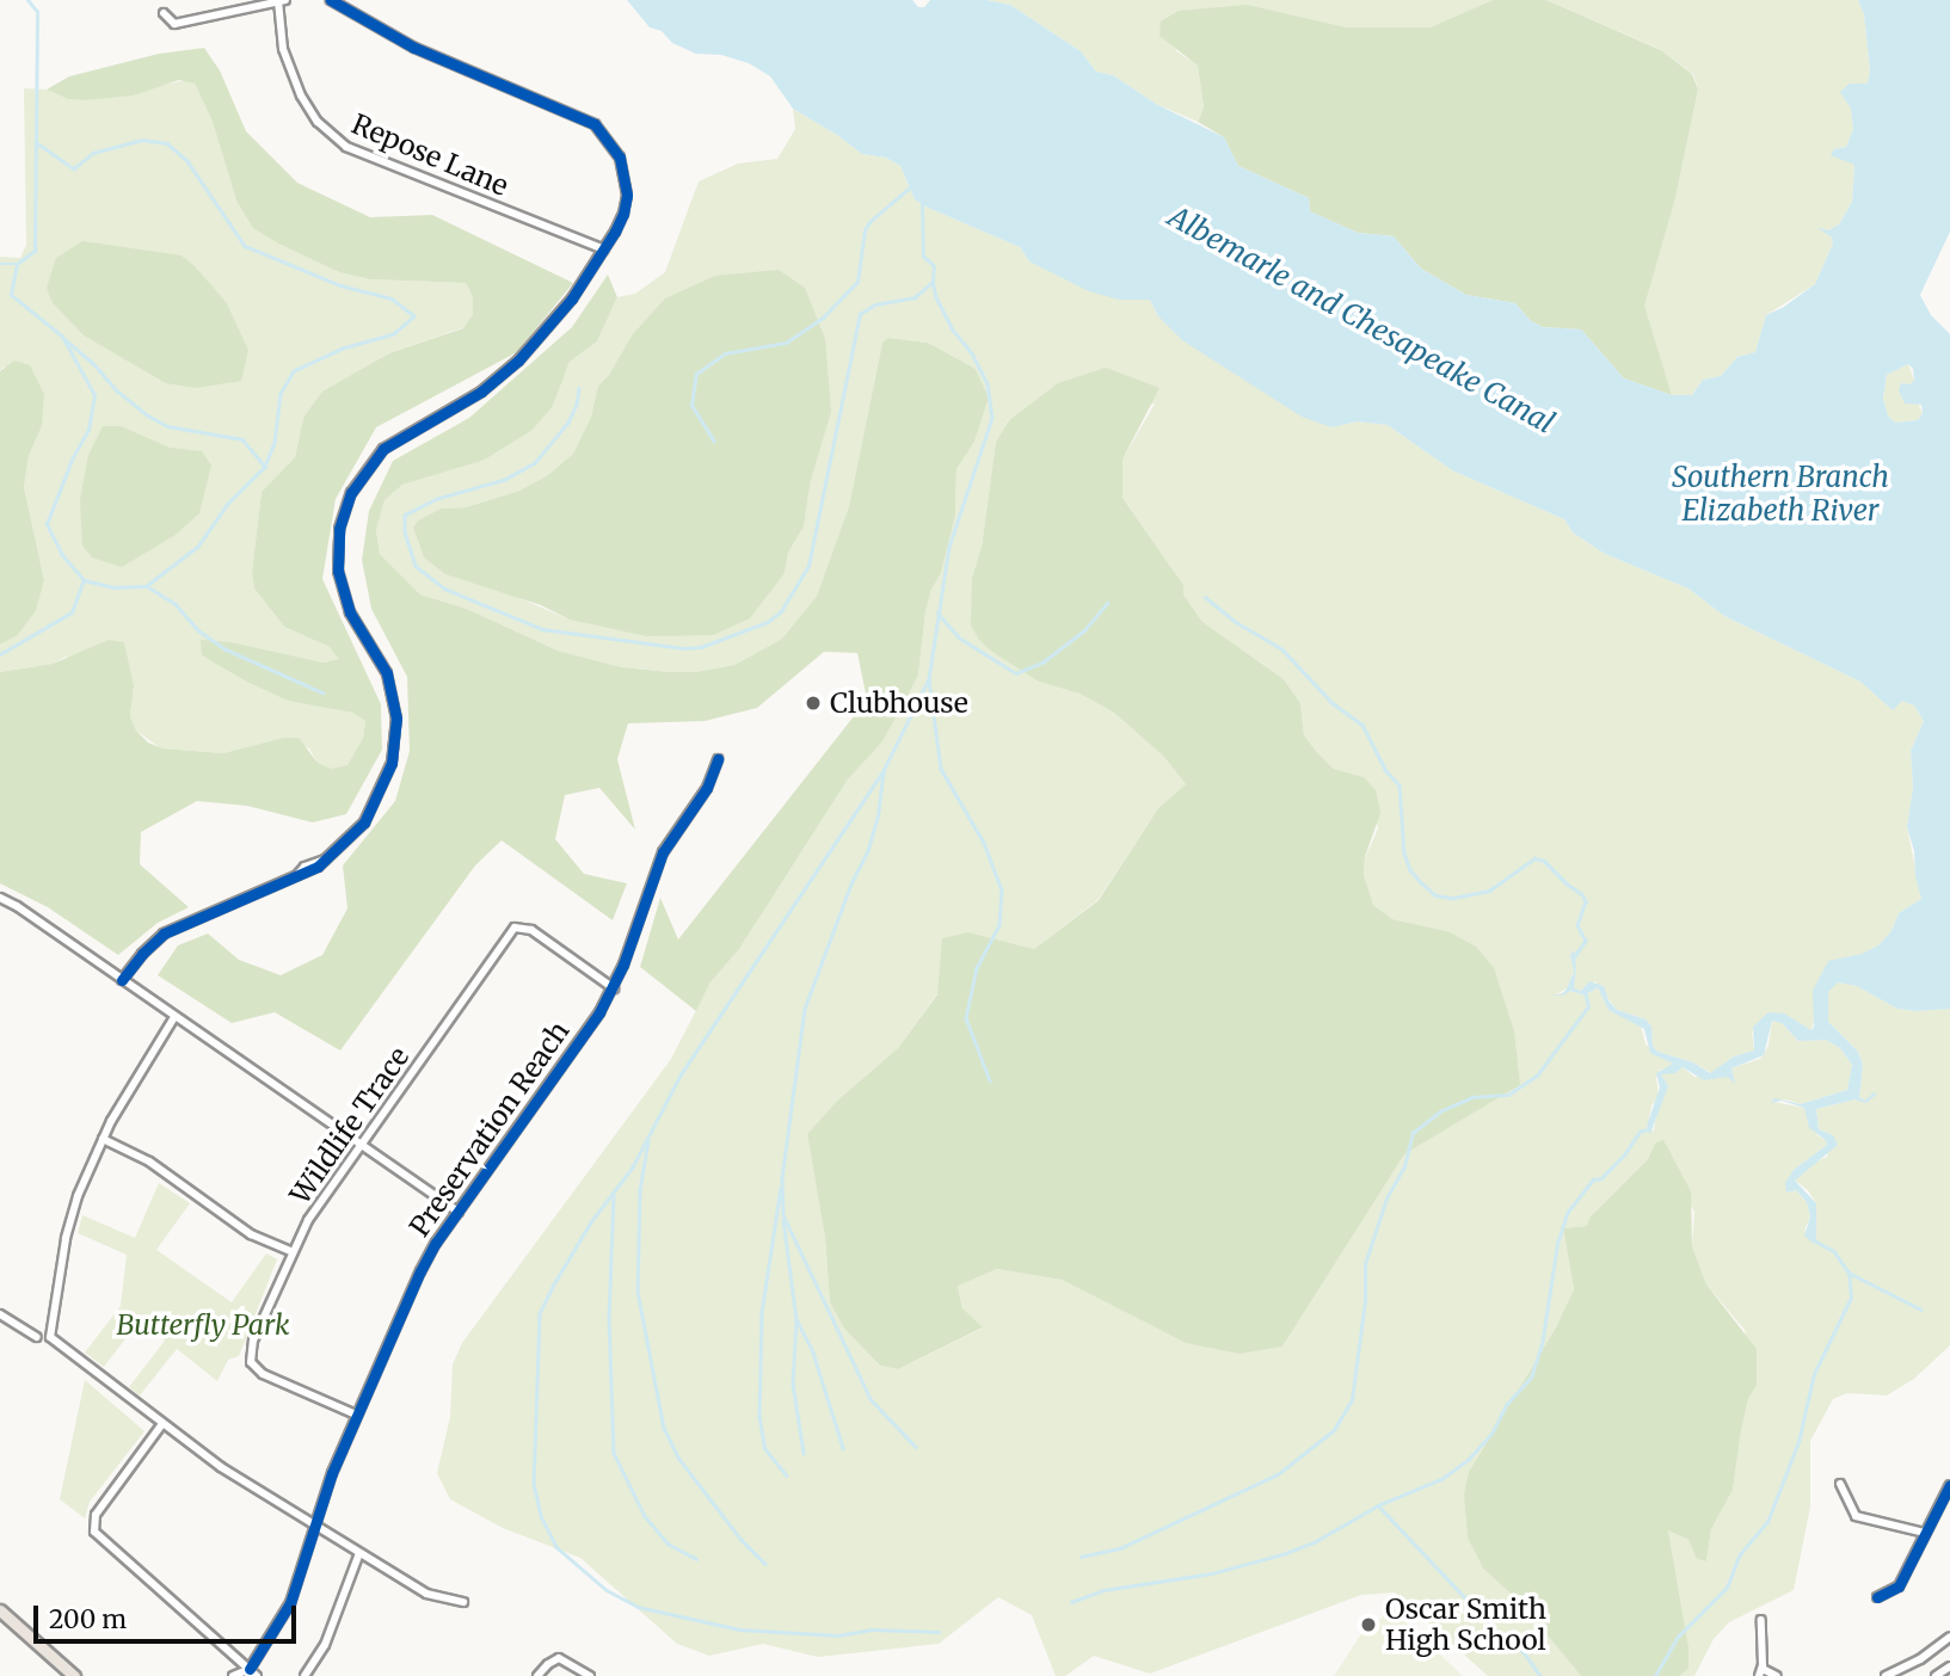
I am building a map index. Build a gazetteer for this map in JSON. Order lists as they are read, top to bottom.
{
  "streets": {
    "street": ["Repose Lane", "Wildlife Trace", "Preservation Reach"]
  },
  "crossings": [
    ["Wildlife Trace", "Preservation Reach"]
  ],
  "water": ["Albemarle and Chesapeake Canal", "Southern Branch Elizabeth River"],
  "parks": ["Butterfly Park"],
  "places": ["Clubhouse", "Oscar Smith High School"],
  "scale_bar": "200 m"
}
